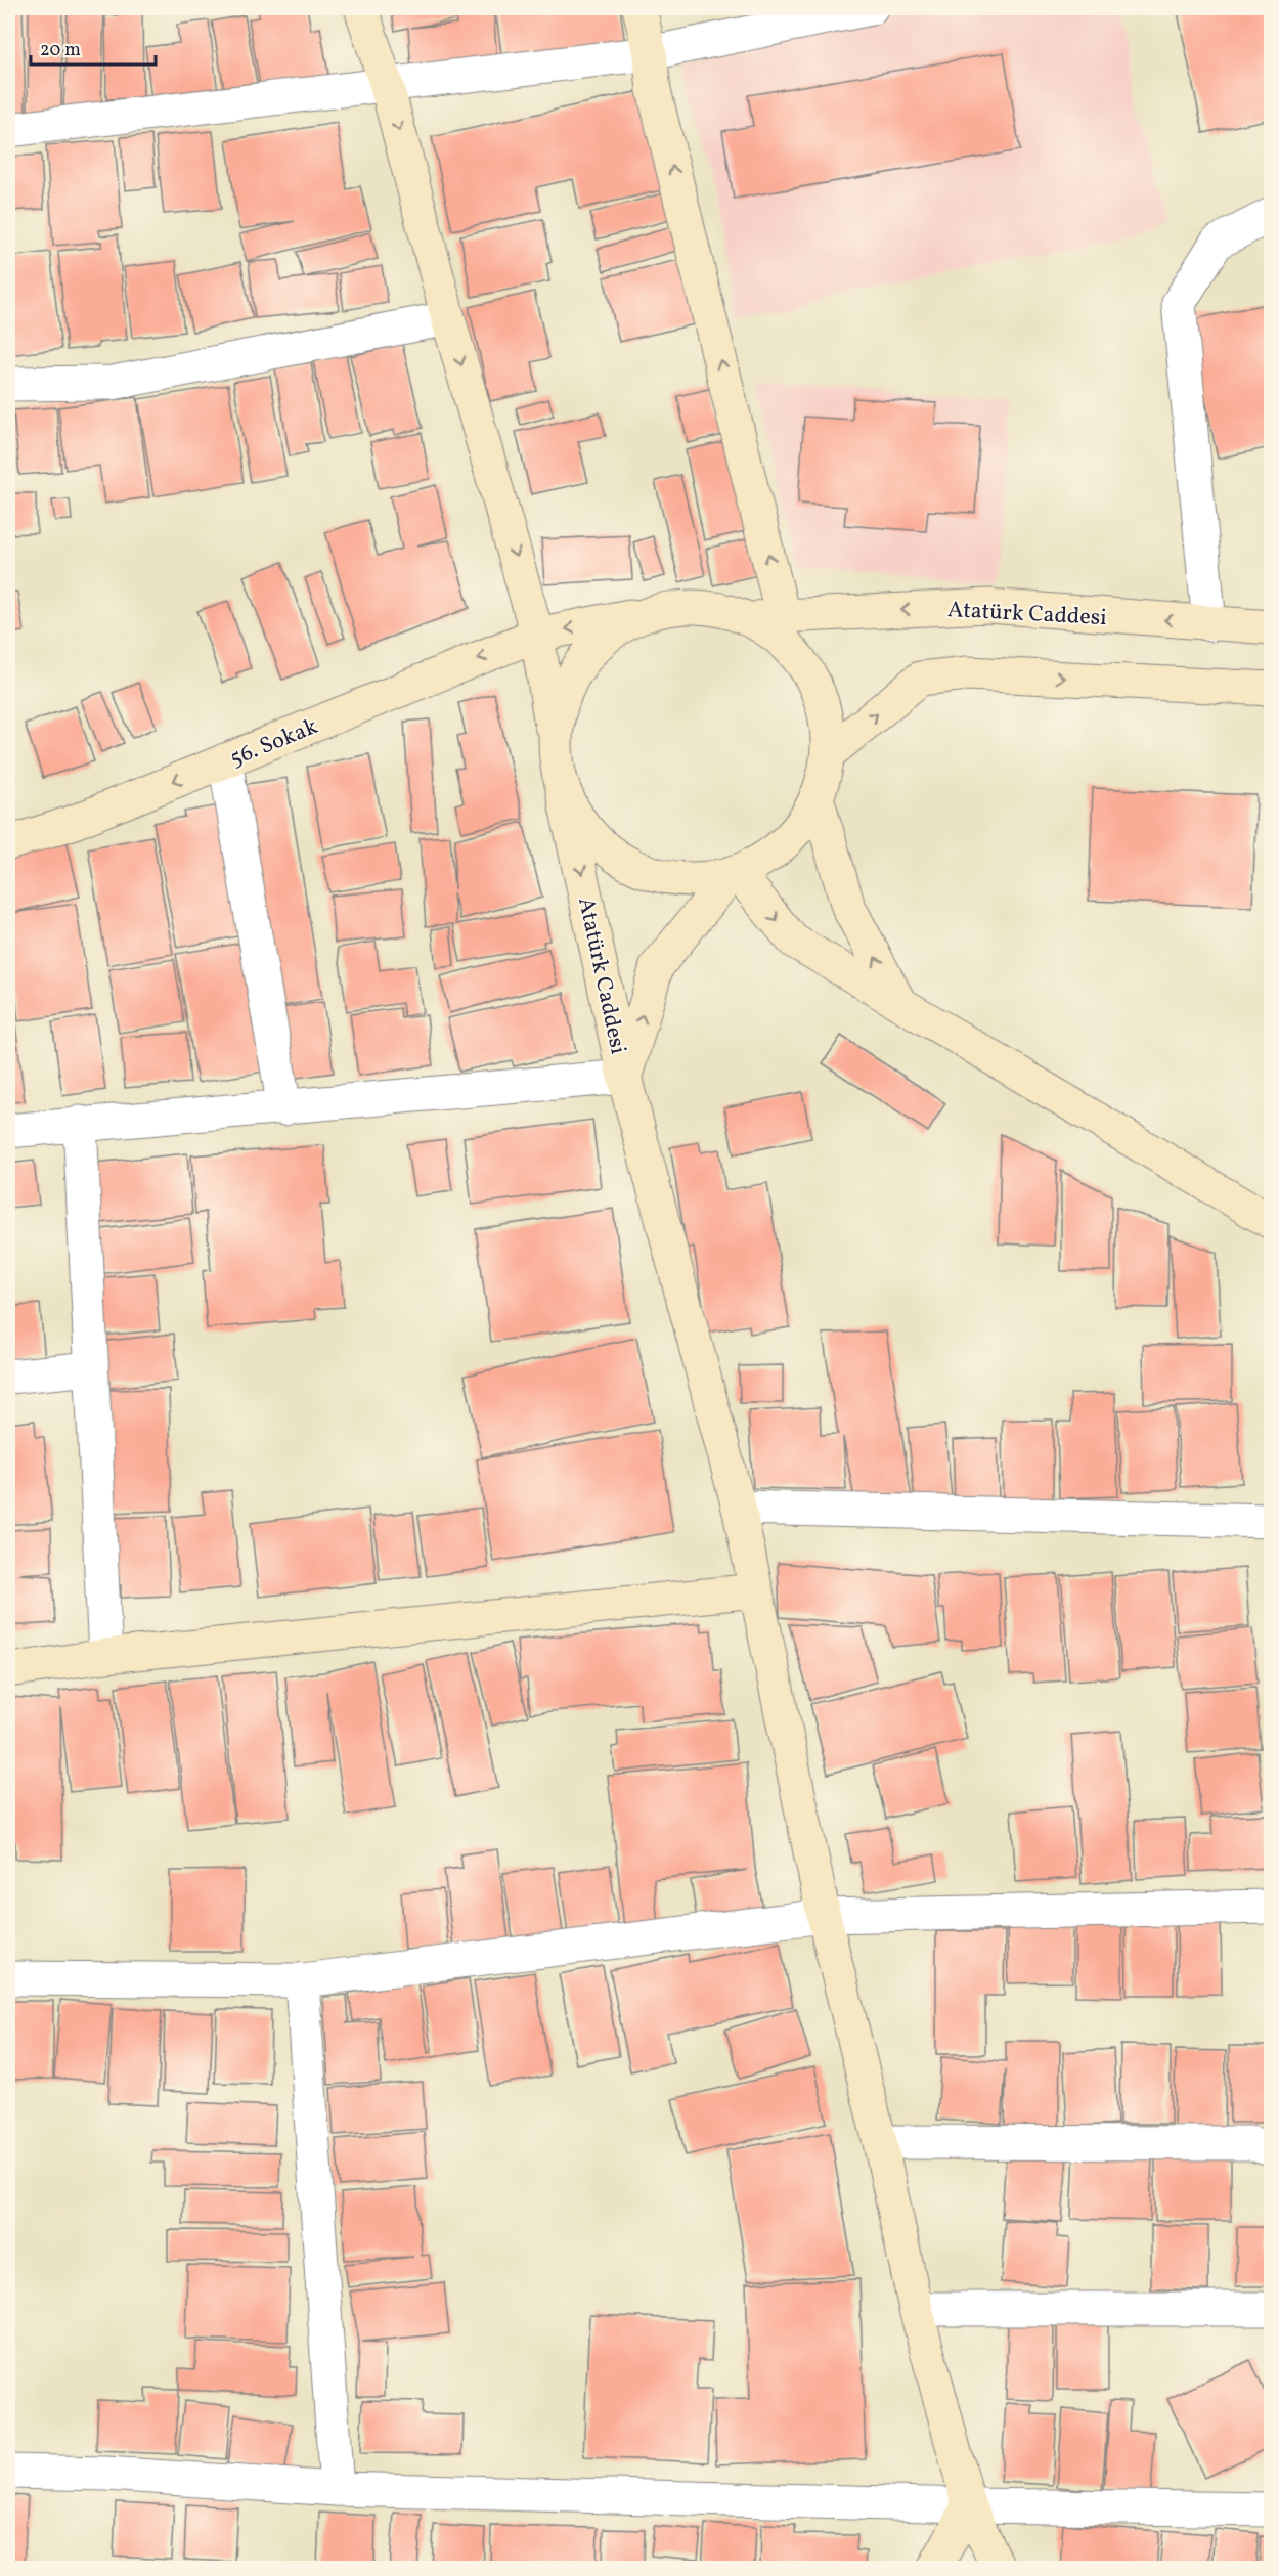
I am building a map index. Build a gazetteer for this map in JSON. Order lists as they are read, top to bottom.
{
  "streets": {
    "main road": ["Atatürk Caddesi", "56. Sokak"]
  },
  "crossings": [
    ["Atatürk Caddesi", "56. Sokak"]
  ],
  "one_way": ["56. Sokak"],
  "scale_bar": "20 m"
}
